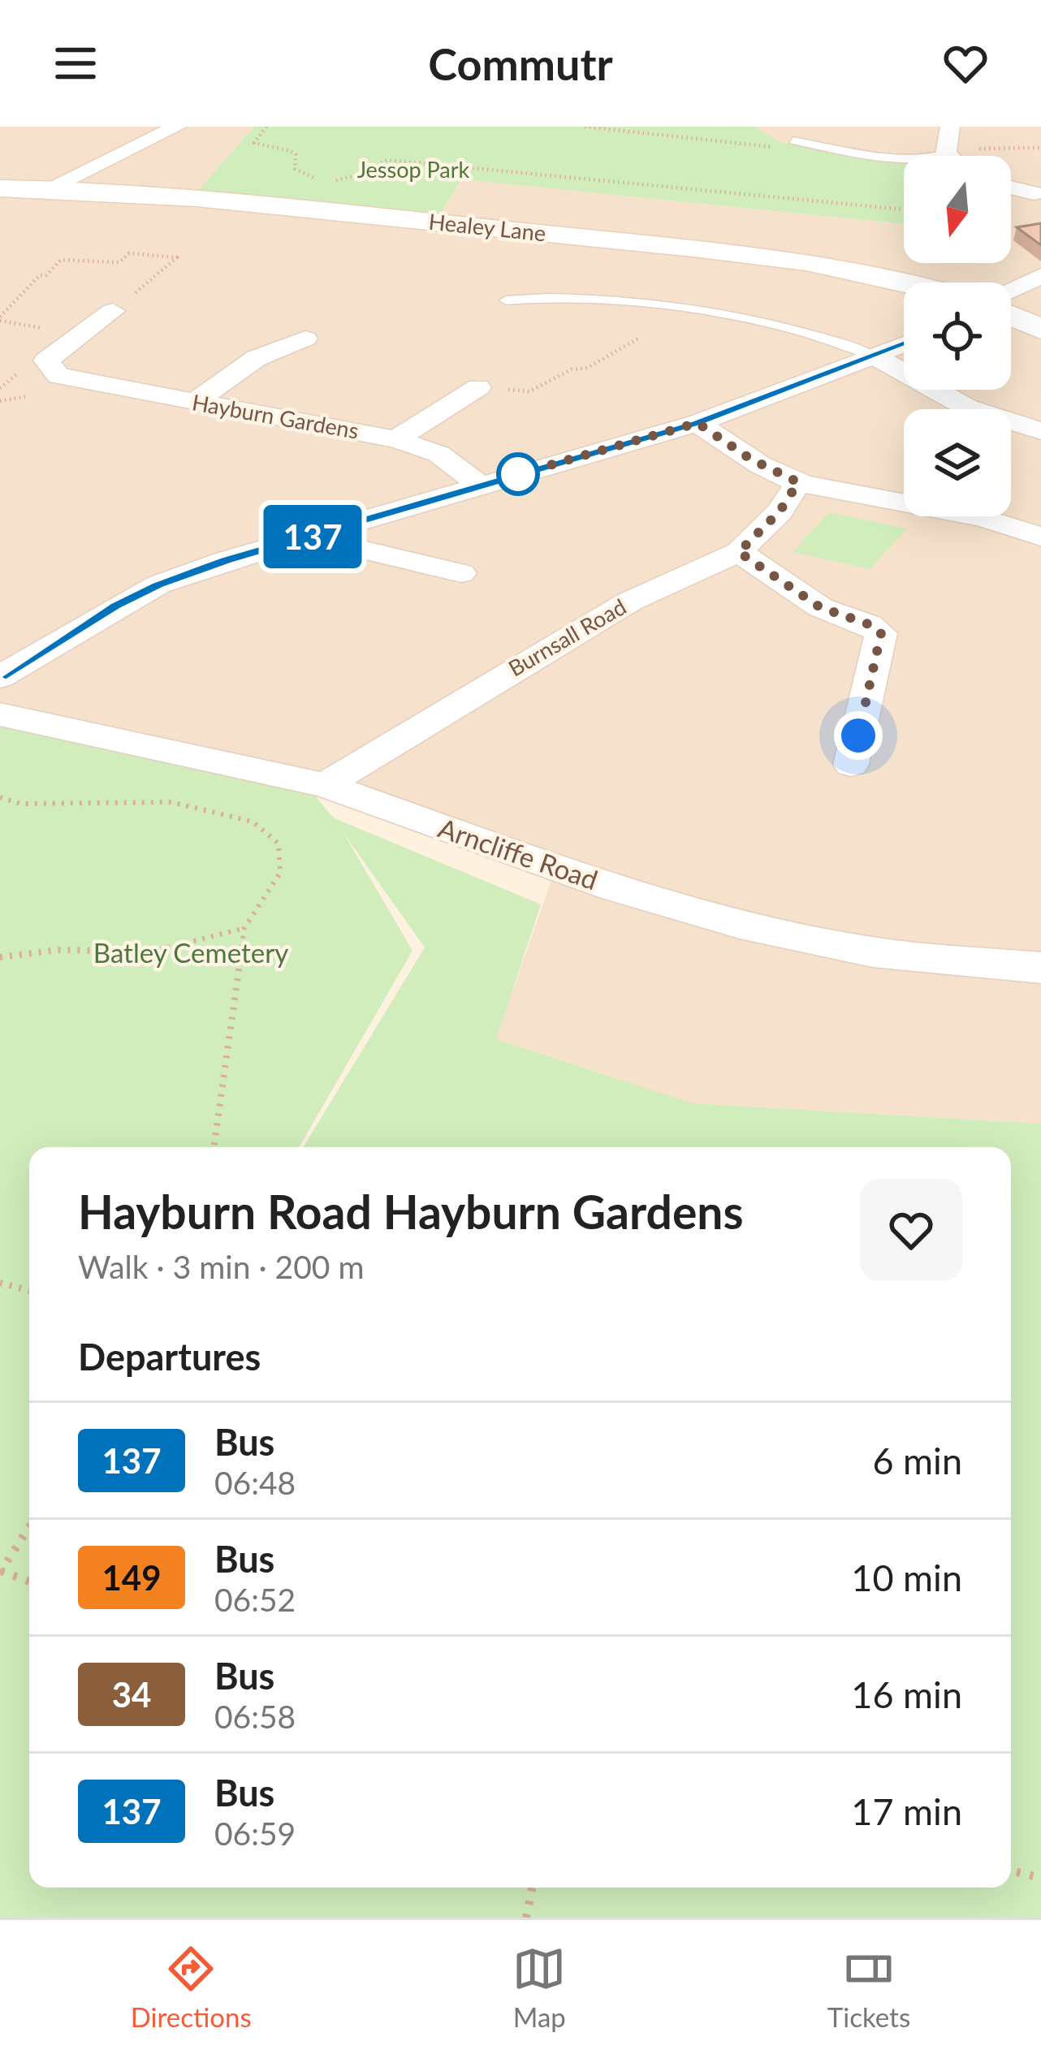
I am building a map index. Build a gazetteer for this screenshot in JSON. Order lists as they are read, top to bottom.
{
  "streets": {
    "main road": ["Healey Lane"],
    "street": ["Hayburn Gardens", "Burnsall Road", "Arncliffe Road"]
  },
  "crossings": [
    ["Burnsall Road", "Arncliffe Road"]
  ],
  "parks": ["Jessop Park", "Batley Cemetery"],
  "lines": ["bus line 137"],
  "north": "bottom",
  "page": {
    "header": "Commutr",
    "on_map": "137",
    "heading": [
      ["Hayburn Road Hayburn Gardens", "Walk · 3 min · 200 m"],
      "Departures"
    ],
    "list": [
      {
        "mark": "137",
        "name": "Bus",
        "note": "06:48",
        "value": "6 min"
      },
      {
        "mark": "149",
        "name": "Bus",
        "note": "06:52",
        "value": "10 min"
      },
      {
        "mark": "34",
        "name": "Bus",
        "note": "06:58",
        "value": "16 min"
      },
      {
        "mark": "137",
        "name": "Bus",
        "note": "06:59",
        "value": "17 min"
      }
    ],
    "tabs": ["Directions", "Map", "Tickets"]
  }
}
